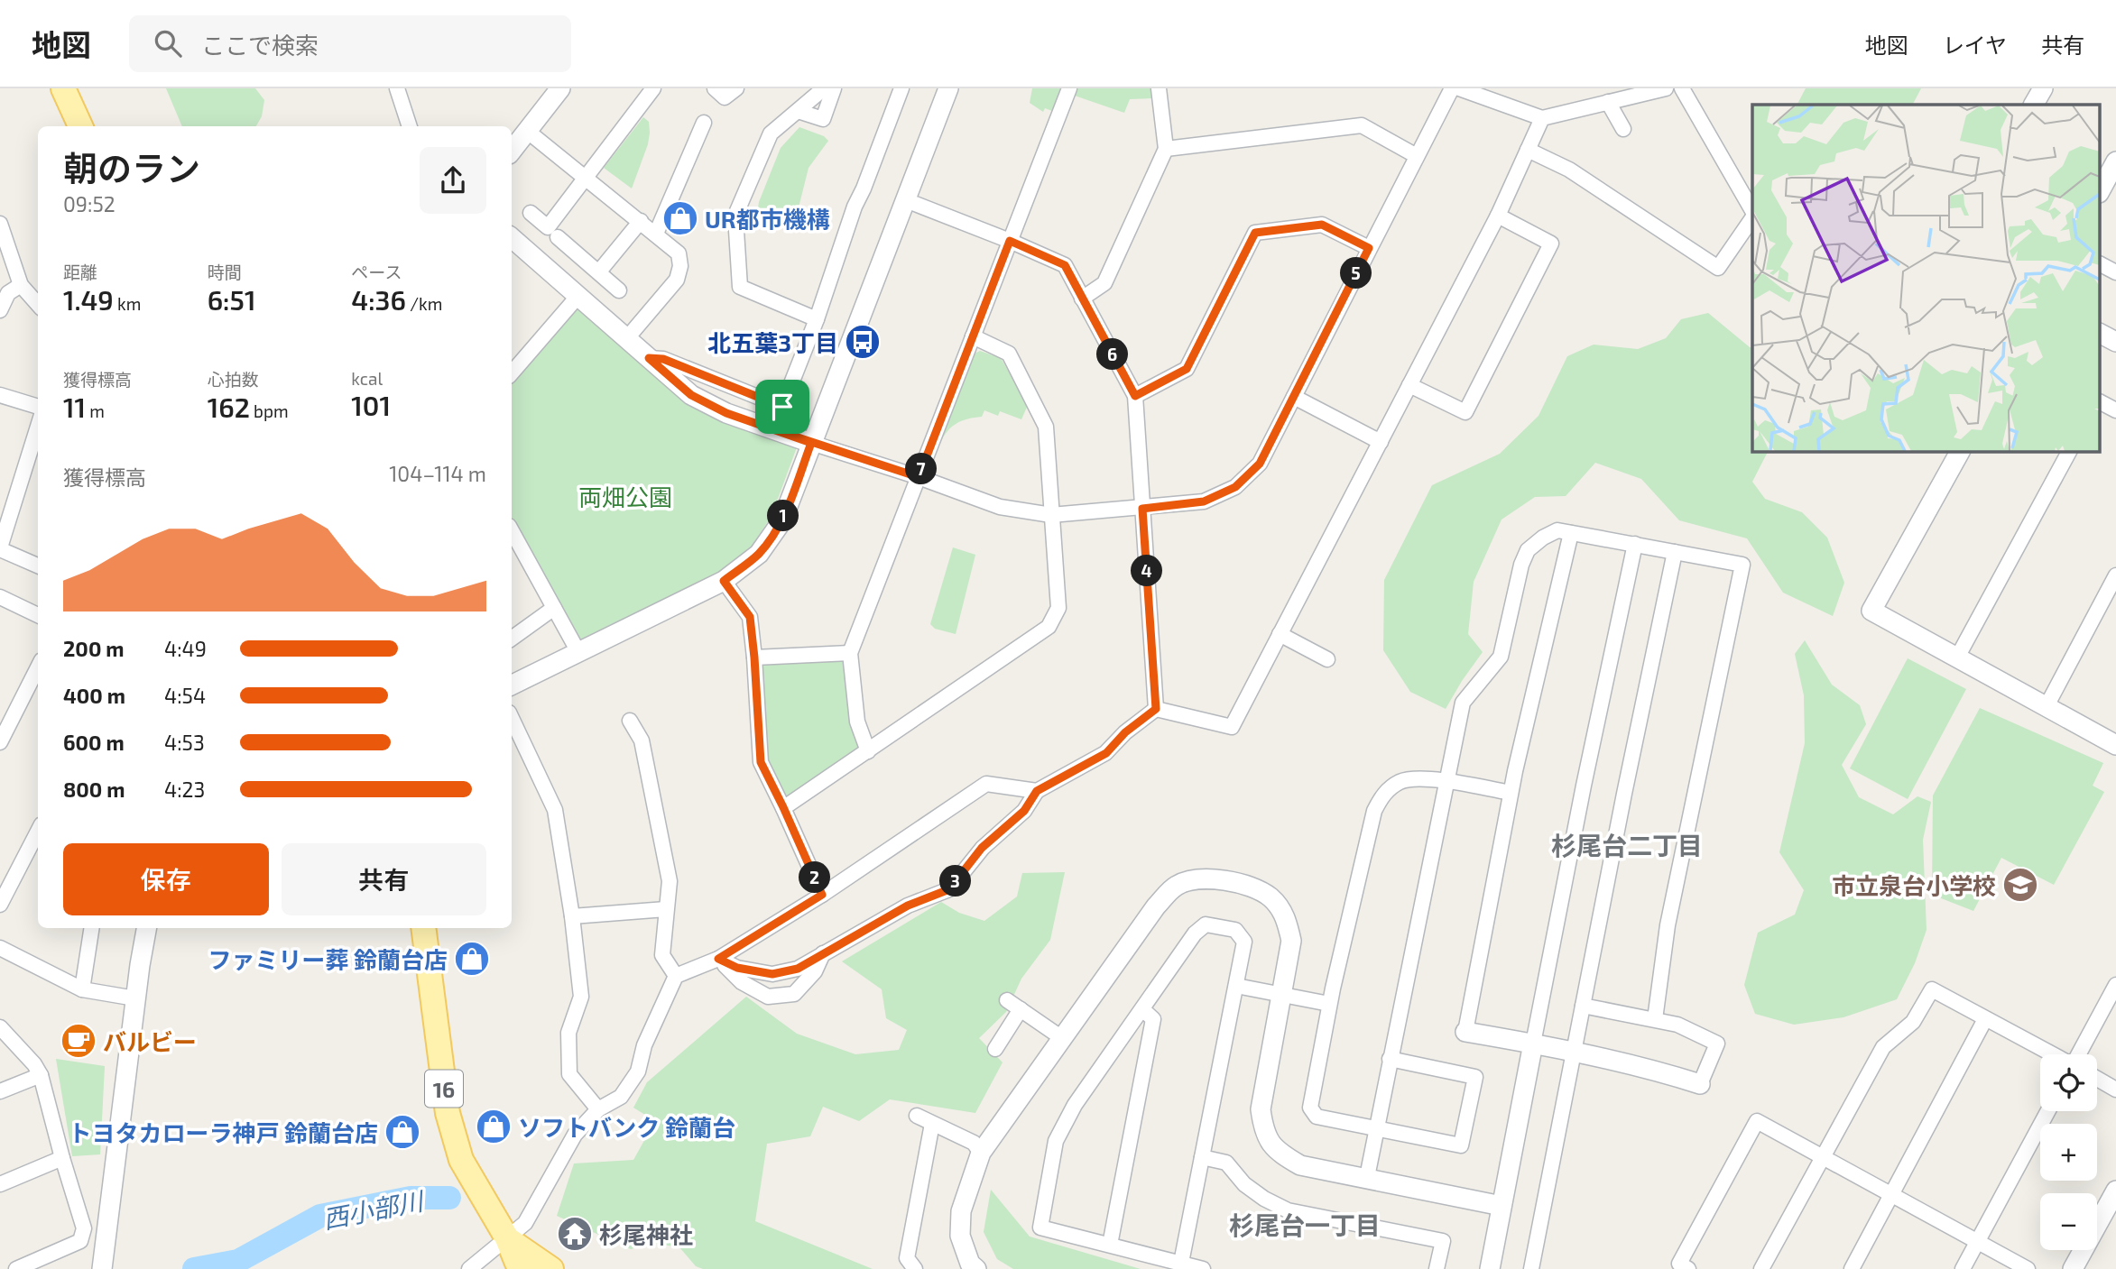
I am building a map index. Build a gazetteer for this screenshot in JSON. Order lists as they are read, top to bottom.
{
  "streets": {
    "main road": ["16"]
  },
  "districts": ["杉尾台二丁目", "杉尾台一丁目"],
  "water": ["西小部川"],
  "parks": ["両畑公園"],
  "places": {
    "shop": [
      "UR都市機構",
      "ファミリー葬 鈴蘭台店",
      "ソフトバンク 鈴蘭台",
      "トヨタカローラ神戸 鈴蘭台店"
    ],
    "bus stop": ["北五葉3丁目"],
    "school or university": ["市立泉台小学校"],
    "cafe": ["バルビー"],
    "temple": ["杉尾神社"]
  },
  "page": {
    "header": "地図",
    "search": "ここで検索",
    "nav": ["地図", "レイヤ", "共有"],
    "heading": ["朝のラン", "09:52"],
    "stats": [
      ["距離", "1.49 km"],
      ["時間", "6:51"],
      ["ペース", "4:36 /km"],
      ["獲得標高", "11 m"],
      ["心拍数", "162 bpm"],
      ["kcal", "101"]
    ],
    "pins": [
      "5",
      "6",
      "7",
      "1",
      "4",
      "2",
      "3"
    ],
    "chart": ["獲得標高", "104–114 m"],
    "list": [
      {
        "name": "200 m",
        "note": "4:49"
      },
      {
        "name": "400 m",
        "note": "4:54"
      },
      {
        "name": "600 m",
        "note": "4:53"
      },
      {
        "name": "800 m",
        "note": "4:23"
      }
    ],
    "buttons": ["保存", "共有"],
    "map_buttons": ["+", "−"]
  }
}
